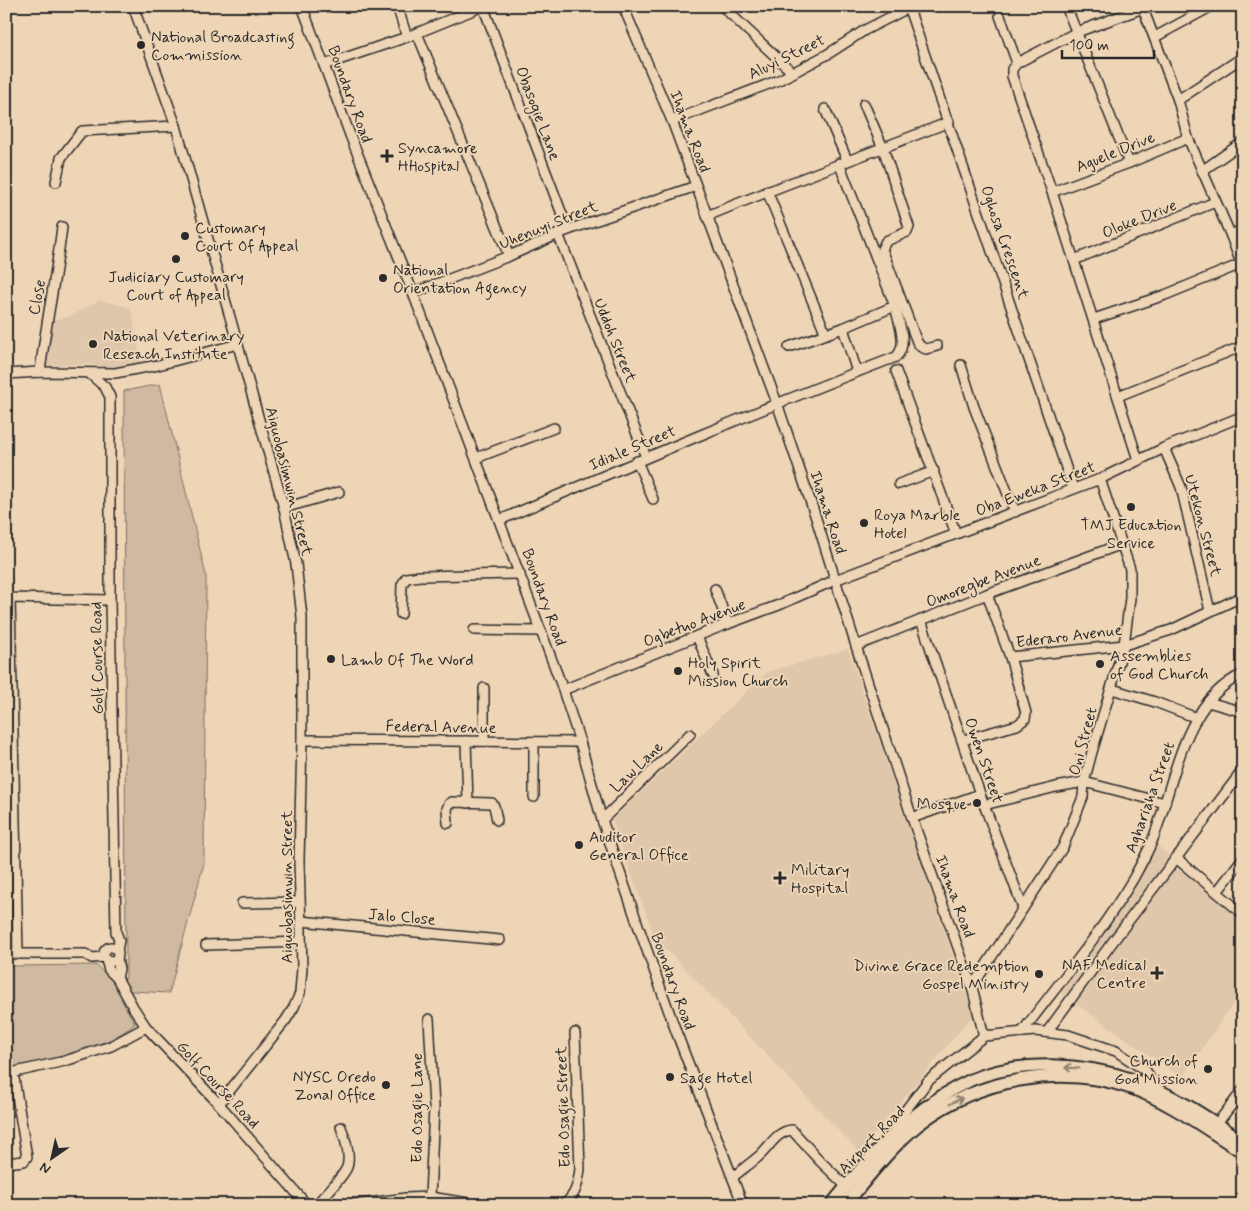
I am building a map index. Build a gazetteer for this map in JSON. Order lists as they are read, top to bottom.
{
  "streets": {
    "main road": ["Airport Road"],
    "street": [
      "Aluyi Street",
      "Boundary Road",
      "Obasogie Lane",
      "Ihama Road",
      "Aguele Drive",
      "Oloke Drive",
      "Uhenuyi Street",
      "Oghosa Crescent",
      "Close",
      "Uddoh Street",
      "Idiale Street",
      "Aiguobasimwin Street",
      "Oba Eweka Street",
      "Utekon Street",
      "Omoregbe Avenue",
      "Ogbetuo Avenue",
      "Ederaro Avenue",
      "Golf Course Road",
      "Federal Avenue",
      "Oni Street",
      "Owen Street",
      "Law Lane",
      "Aghariaha Street",
      "Jalo Close",
      "Edo Osagie Street",
      "Edo Osagie Lane"
    ]
  },
  "crossings": [
    ["Aluyi Street", "Ihama Road"],
    ["Aluyi Street", "Oghosa Crescent"],
    ["Boundary Road", "Uhenuyi Street"],
    ["Boundary Road", "Idiale Street"],
    ["Boundary Road", "Ogbetuo Avenue"],
    ["Boundary Road", "Federal Avenue"],
    ["Boundary Road", "Law Lane"],
    ["Obasogie Lane", "Uhenuyi Street"],
    ["Ihama Road", "Uhenuyi Street"],
    ["Ihama Road", "Idiale Street"],
    ["Ihama Road", "Oba Eweka Street"],
    ["Ihama Road", "Omoregbe Avenue"],
    ["Ihama Road", "Ogbetuo Avenue"],
    ["Ihama Road", "Oni Street"],
    ["Uhenuyi Street", "Uddoh Street"],
    ["Oghosa Crescent", "Oba Eweka Street"],
    ["Uddoh Street", "Idiale Street"],
    ["Aiguobasimwin Street", "Golf Course Road"],
    ["Aiguobasimwin Street", "Federal Avenue"],
    ["Aiguobasimwin Street", "Jalo Close"],
    ["Oba Eweka Street", "Utekon Street"],
    ["Oba Eweka Street", "Ogbetuo Avenue"],
    ["Oba Eweka Street", "Oni Street"],
    ["Utekon Street", "Ederaro Avenue"],
    ["Omoregbe Avenue", "Oni Street"],
    ["Omoregbe Avenue", "Owen Street"],
    ["Ederaro Avenue", "Oni Street"],
    ["Oni Street", "Owen Street"]
  ],
  "places": {
    "other": [
      "National Broadcasting Commission",
      "Customary Court Of Appeal",
      "Judiciary Customary Court of Appeal",
      "National Orientation Agency",
      "National Veterinary Reseach Institute",
      "TMJ Education Service",
      "Roya Marble Hotel",
      "Lamb Of The Word",
      "Assemblies of God Church",
      "Holy Spirit Mission Church",
      "Mosque",
      "Auditor General Office",
      "Divine Grace Redemption Gospel Ministry",
      "Church of God Mission",
      "Sage Hotel",
      "NYSC Oredo Zonal Office"
    ],
    "health": ["Syncamore HHospital", "Military Hospital", "NAF Medical Centre"]
  },
  "scale_bar": "100 m",
  "north": "bottom left"
}
